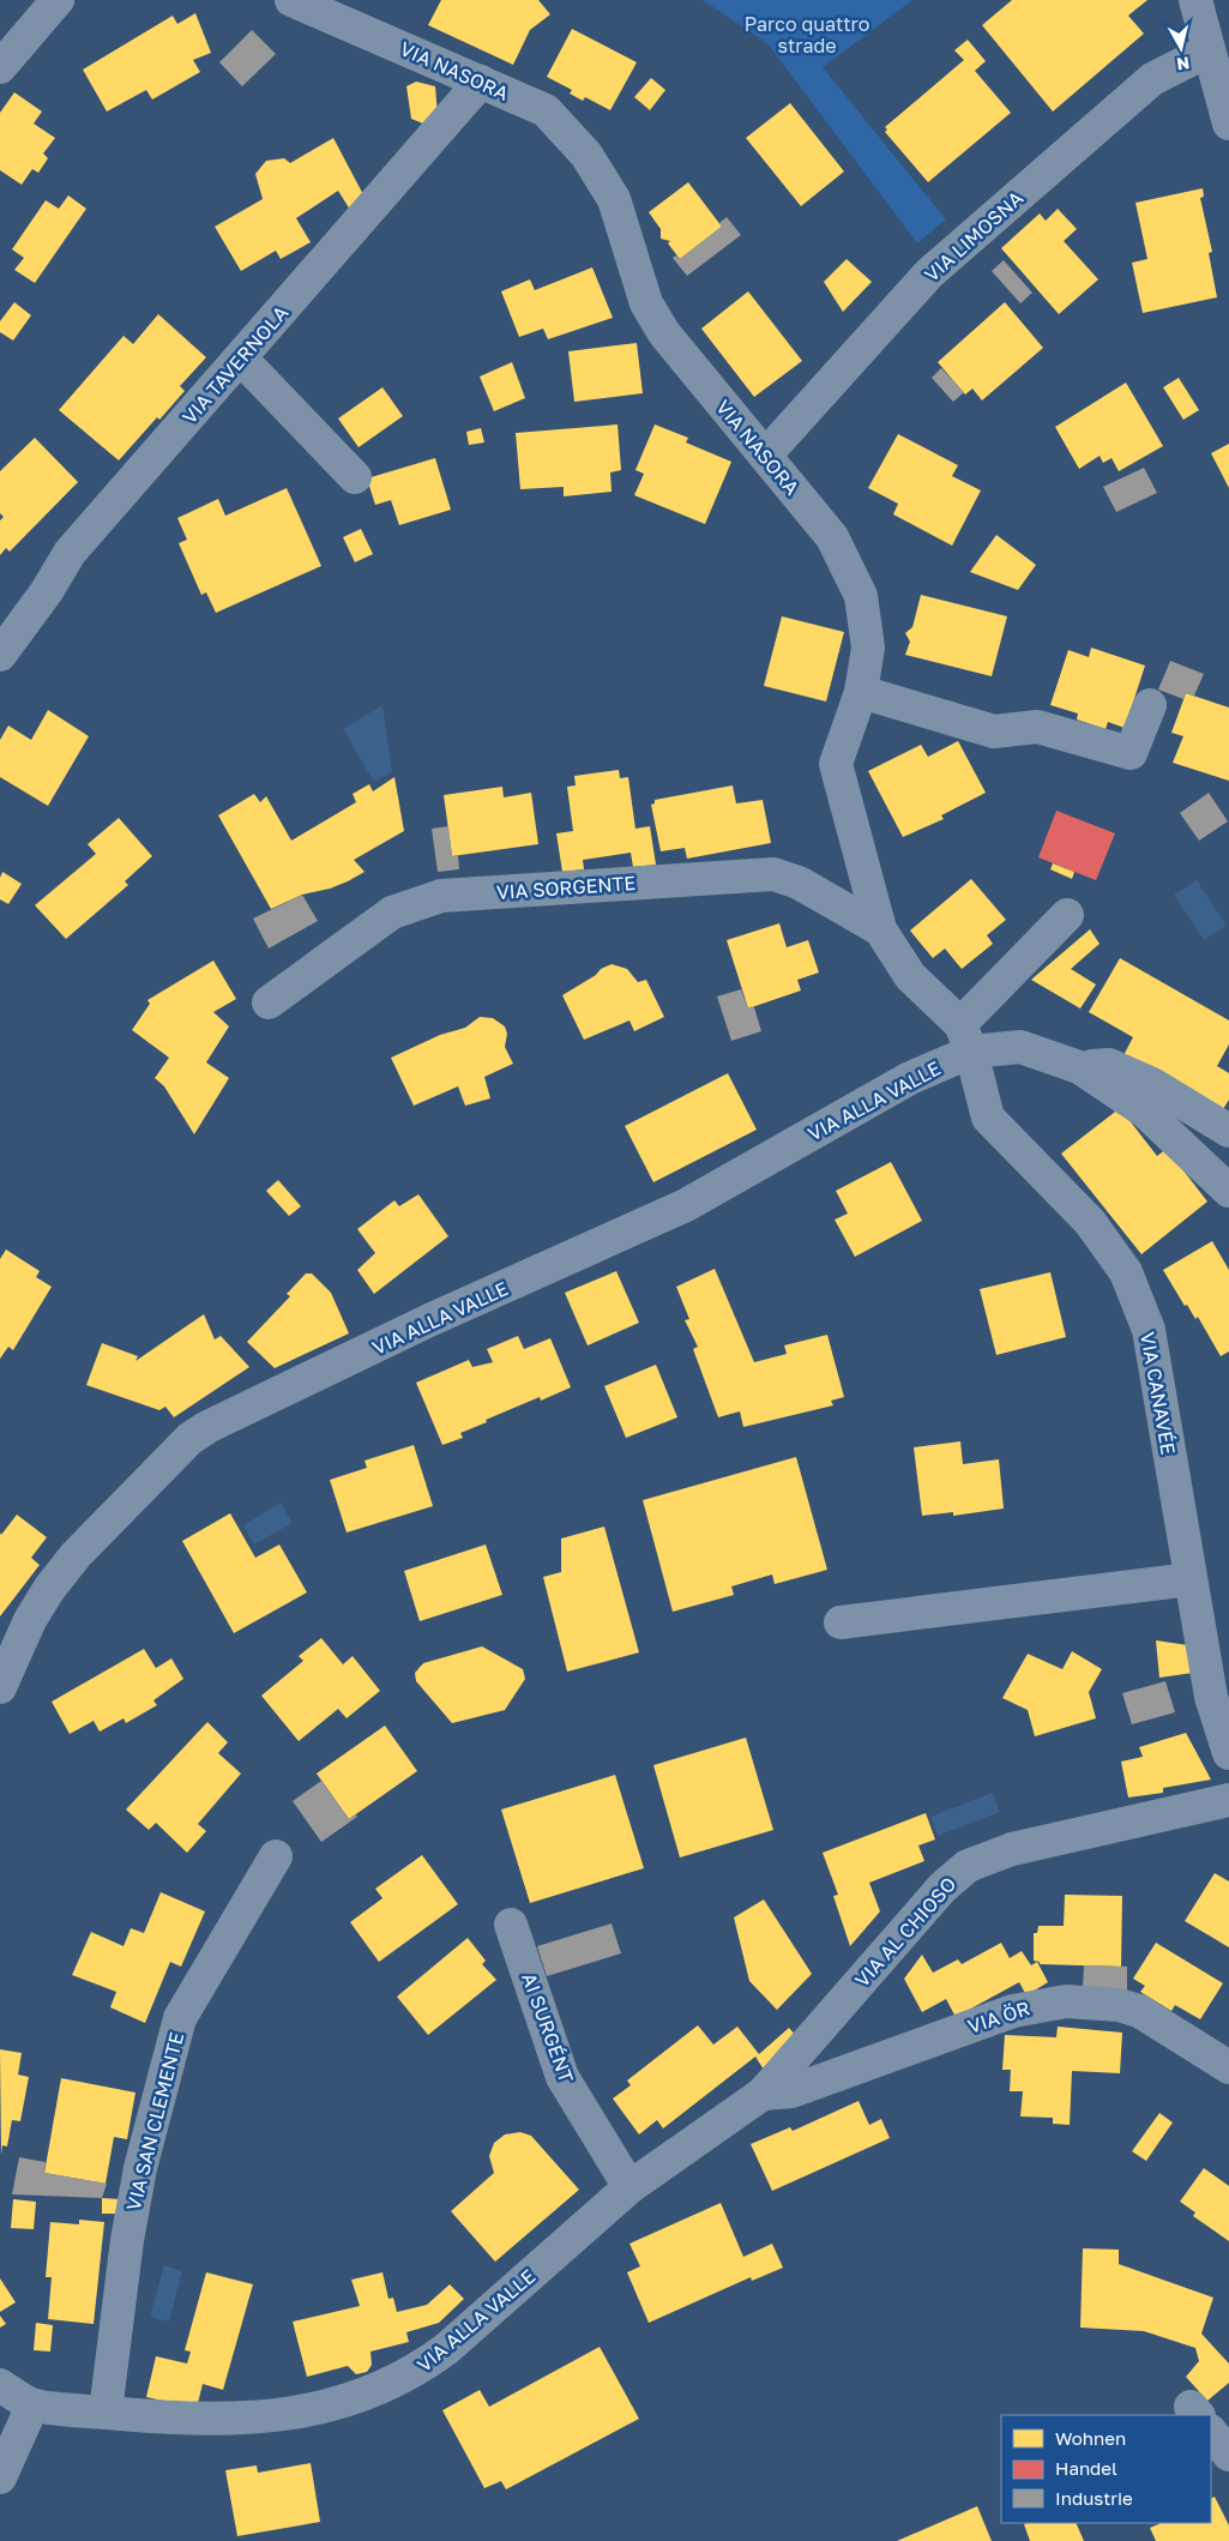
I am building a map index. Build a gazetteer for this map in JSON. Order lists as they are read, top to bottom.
{
  "streets": {
    "street": [
      "VIA NASORA",
      "VIA LIMOSNA",
      "VIA TAVERNOLA",
      "VIA SORGENTE",
      "VIA ALLA VALLE",
      "VIA CANAVÉE",
      "VIA AL CHIOSO",
      "VIA ÖR",
      "AI SURGÉNT",
      "VIA SAN CLEMENTE"
    ]
  },
  "crossings": [
    ["VIA NASORA", "VIA LIMOSNA"],
    ["VIA NASORA", "VIA TAVERNOLA"],
    ["VIA NASORA", "VIA SORGENTE"],
    ["VIA NASORA", "VIA ALLA VALLE"],
    ["VIA NASORA", "VIA CANAVÉE"],
    ["VIA ALLA VALLE", "VIA CANAVÉE"],
    ["VIA ALLA VALLE", "VIA AL CHIOSO"],
    ["VIA ALLA VALLE", "VIA ÖR"],
    ["VIA ALLA VALLE", "AI SURGÉNT"],
    ["VIA ALLA VALLE", "VIA SAN CLEMENTE"],
    ["VIA AL CHIOSO", "VIA ÖR"]
  ],
  "parks": ["Parco quattro strade"],
  "legend": ["Wohnen", "Handel", "Industrie"],
  "north": "bottom"
}
